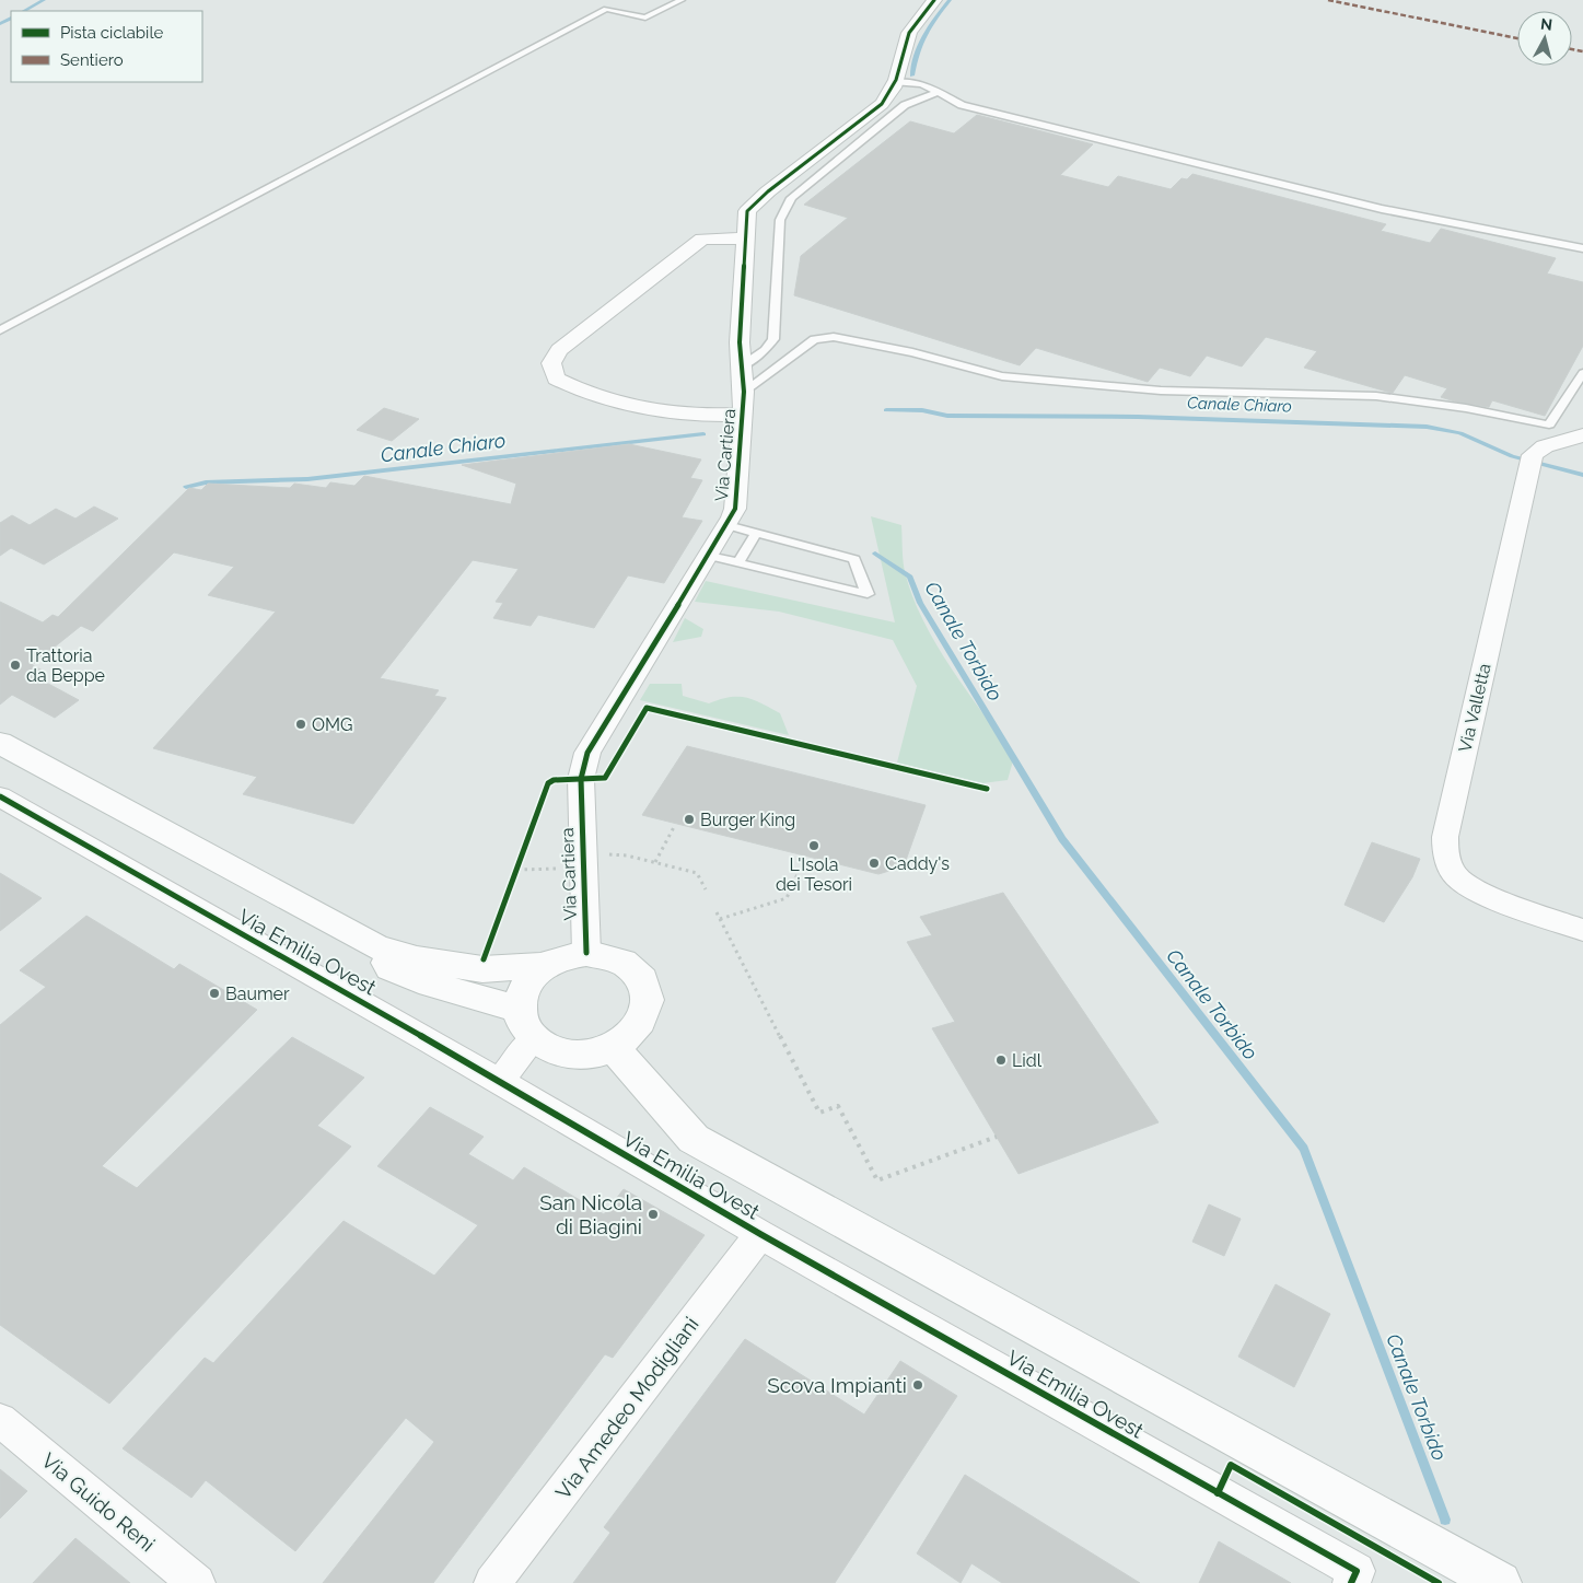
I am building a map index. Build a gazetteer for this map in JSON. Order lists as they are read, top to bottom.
{
  "streets": {
    "main road": ["Via Emilia Ovest"],
    "street": [
      "Via Cartiera",
      "Via Valletta",
      "Via Amedeo Modigliani",
      "Via Guido Reni"
    ]
  },
  "crossings": [
    ["Via Cartiera", "Via Emilia Ovest"],
    ["Via Emilia Ovest", "Via Amedeo Modigliani"]
  ],
  "water": ["Canale Chiaro", "Canale Torbido"],
  "places": [
    "Trattoria da Beppe",
    "OMG",
    "Burger King",
    "L'Isola dei Tesori",
    "Caddy's",
    "Baumer",
    "Lidl",
    "San Nicola di Biagini",
    "Scova Impianti"
  ],
  "legend": ["Pista ciclabile", "Sentiero"],
  "north": "top"
}
